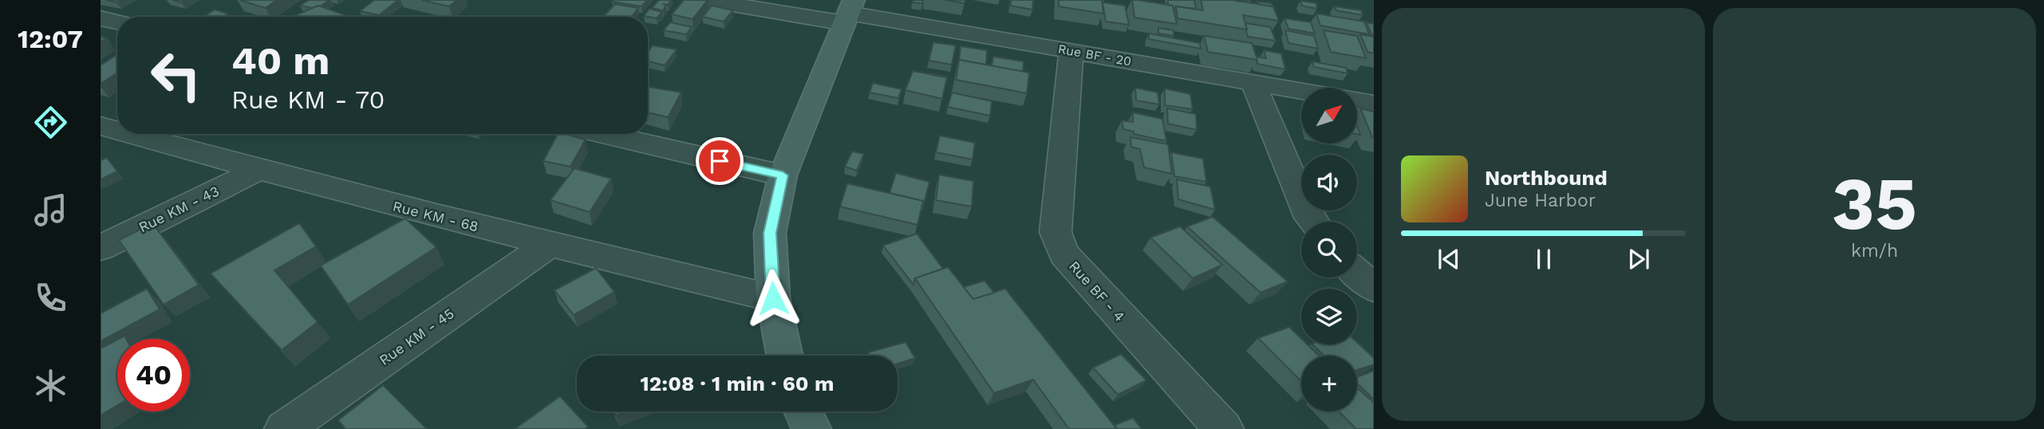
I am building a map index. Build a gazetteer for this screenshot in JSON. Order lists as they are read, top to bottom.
{
  "streets": {
    "street": [
      "Rue BF - 20",
      "Rue KM - 43",
      "Rue KM - 68",
      "Rue BF - 4",
      "Rue KM - 45"
    ]
  },
  "crossings": [
    ["Rue BF - 20", "Rue BF - 4"],
    ["Rue KM - 43", "Rue KM - 68"],
    ["Rue KM - 68", "Rue KM - 45"]
  ],
  "north": "top right",
  "page": {
    "tabs": "12:07",
    "tile": ["35", "km/h"],
    "turn": ["40 m", "Rue KM - 70"],
    "map_buttons": "+",
    "song": ["Northbound", "June Harbor"],
    "limit": "40",
    "trip": "12:08 · 1 min · 60 m"
  }
}
